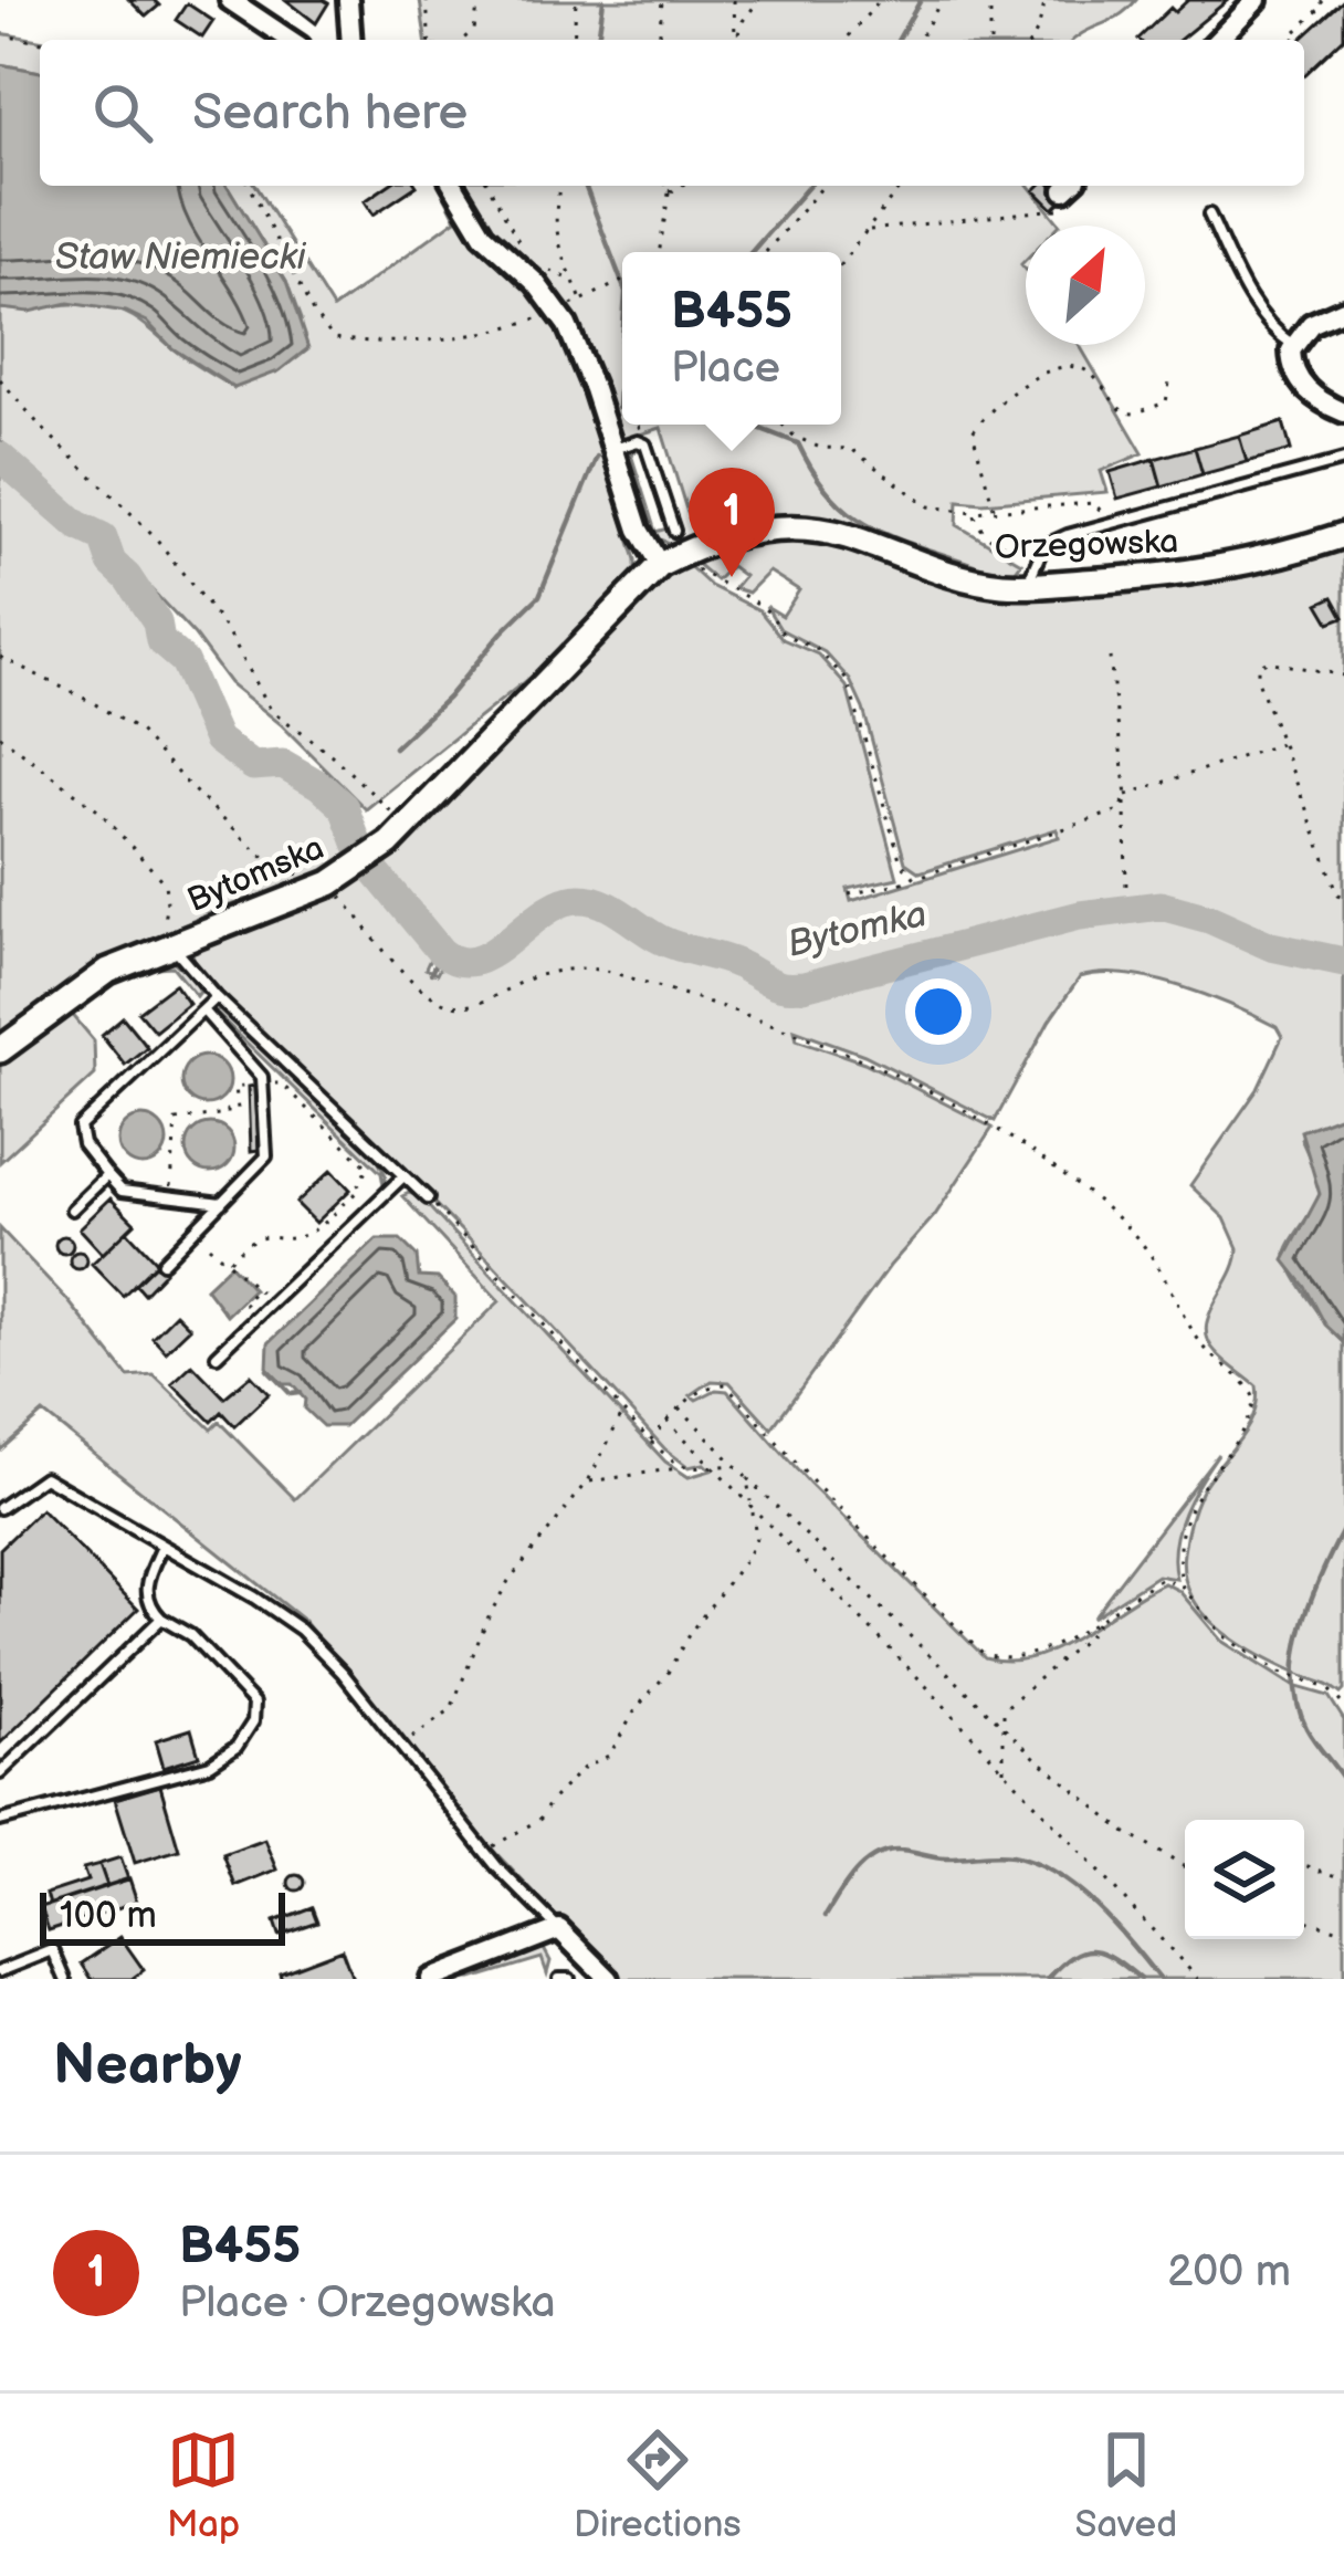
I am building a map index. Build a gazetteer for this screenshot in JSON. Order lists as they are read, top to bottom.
{
  "streets": {
    "street": ["Orzegowska", "Bytomska"]
  },
  "crossings": [
    ["Orzegowska", "Bytomska"]
  ],
  "water": ["Staw Niemiecki", "Bytomka"],
  "scale_bar": "100 m",
  "north": "top right",
  "page": {
    "search": "Search here",
    "popup": ["B455", "Place"],
    "pins": "1",
    "scale": "100 m",
    "heading": "Nearby",
    "list": [
      {
        "mark": "1",
        "name": "B455",
        "note": "Place · Orzegowska",
        "value": "200 m"
      }
    ],
    "nav": ["Map", "Directions", "Saved"]
  }
}
